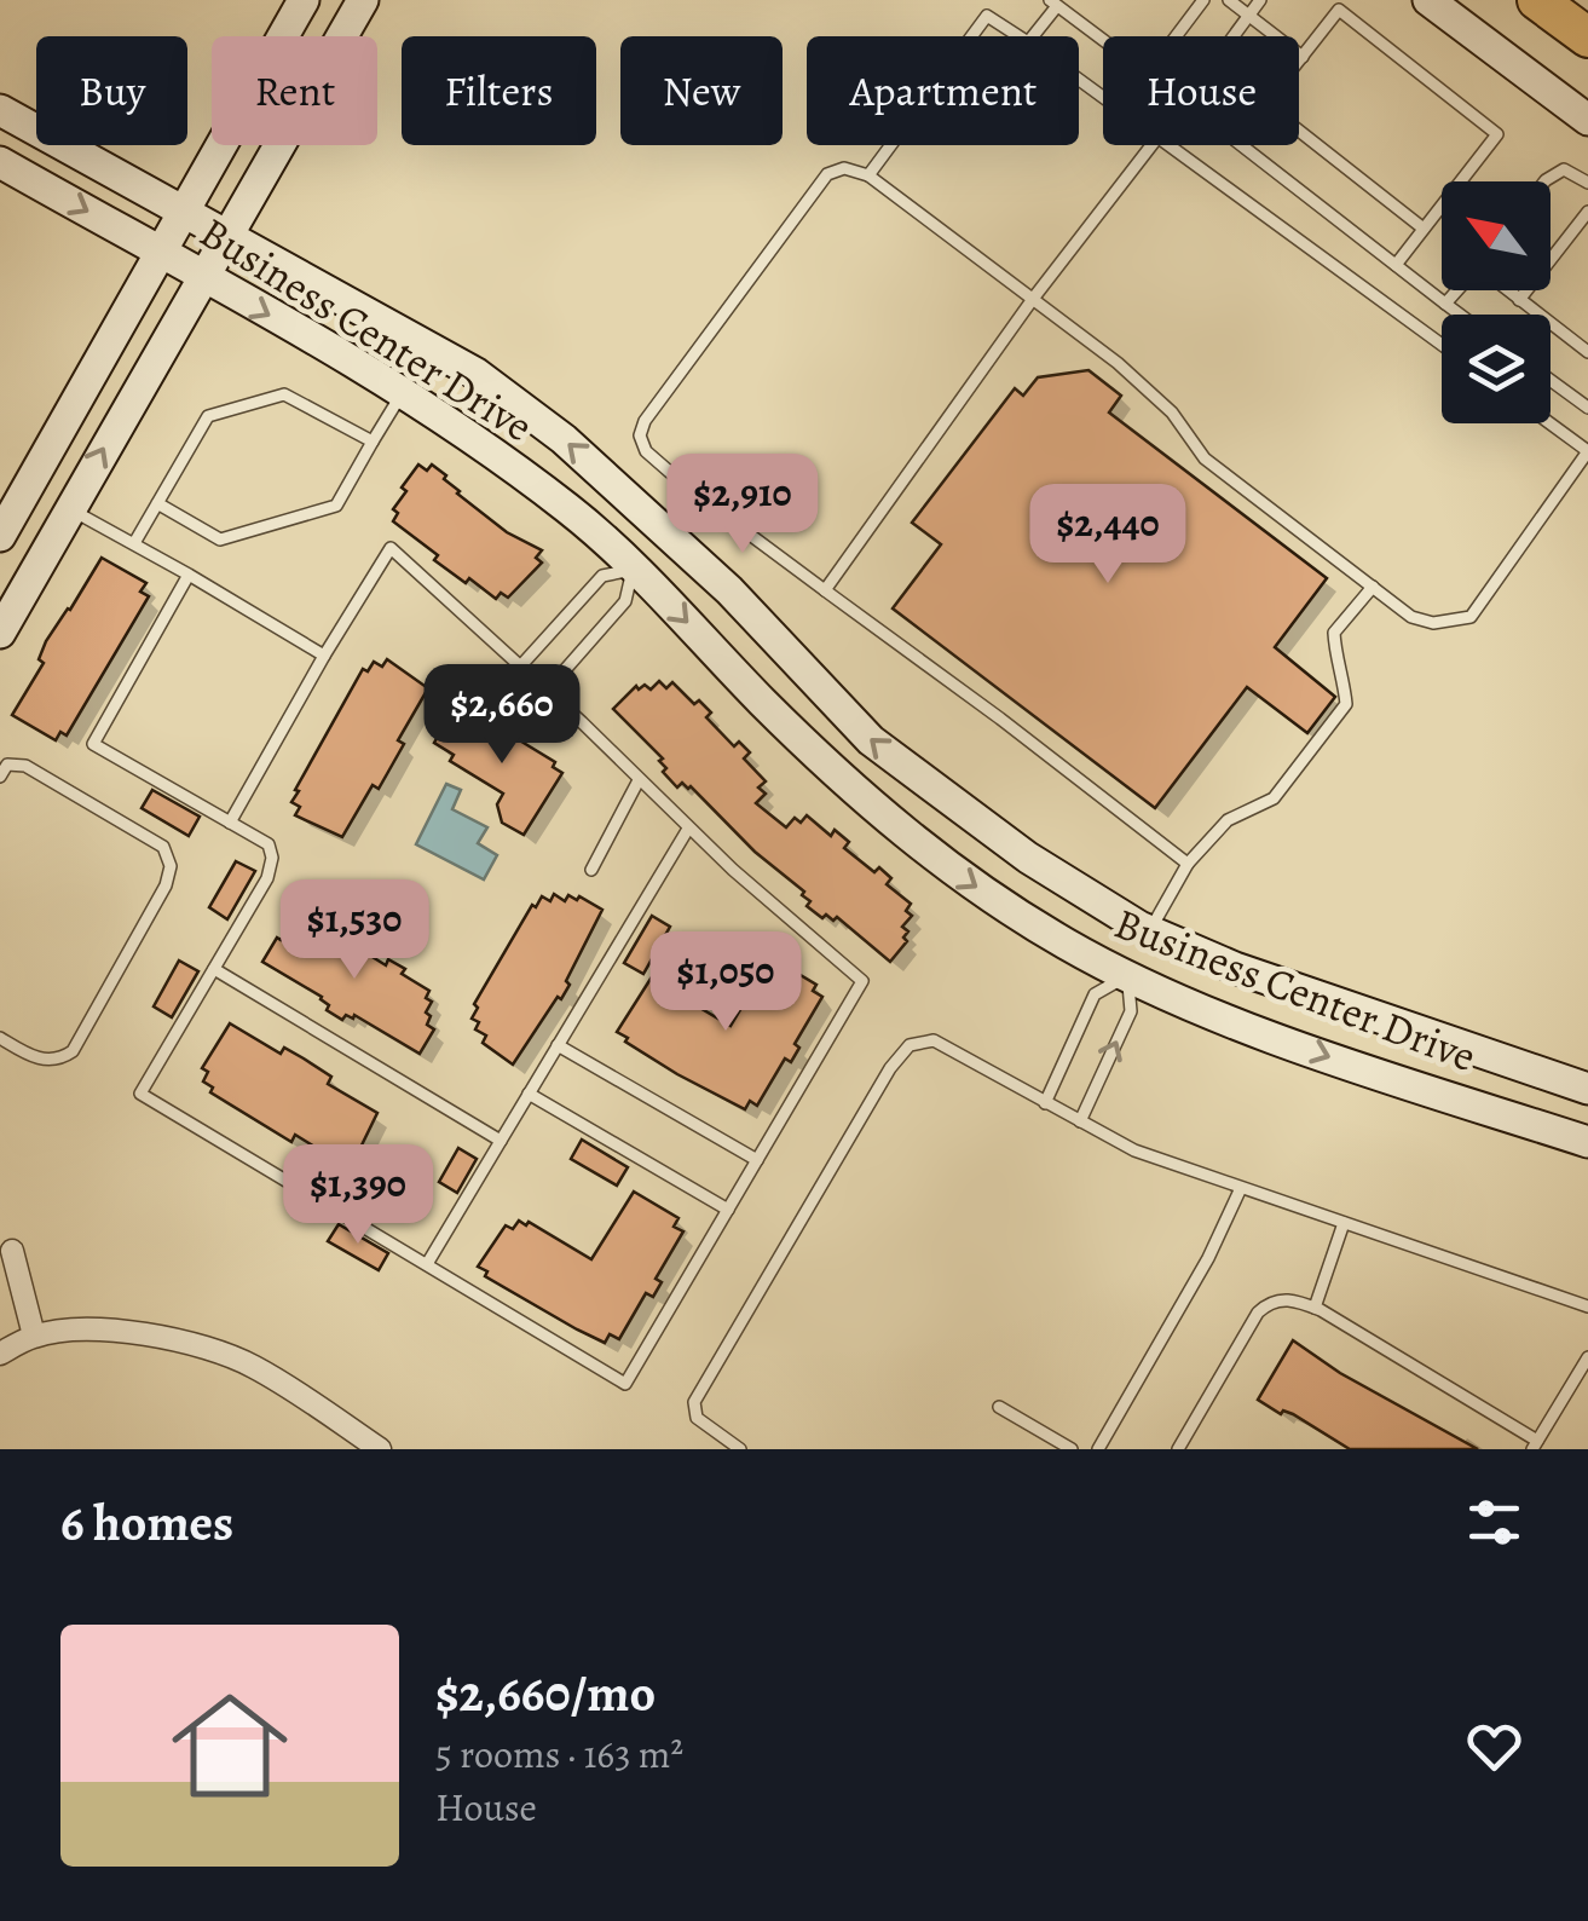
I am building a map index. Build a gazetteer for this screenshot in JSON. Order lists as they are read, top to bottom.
{
  "streets": {
    "street": ["Business Center Drive"]
  },
  "north": "top left",
  "page": {
    "chip": [
      "Buy",
      "Rent",
      "Filters",
      "New",
      "Apartment",
      "House"
    ],
    "price": [
      "$2,910",
      "$2,440",
      "$2,660",
      "$1,530",
      "$1,050",
      "$1,390"
    ],
    "heading": "6 homes",
    "list": [
      {
        "name": "$2,660/mo",
        "note": "5 rooms · 163 m² · House"
      }
    ]
  }
}
